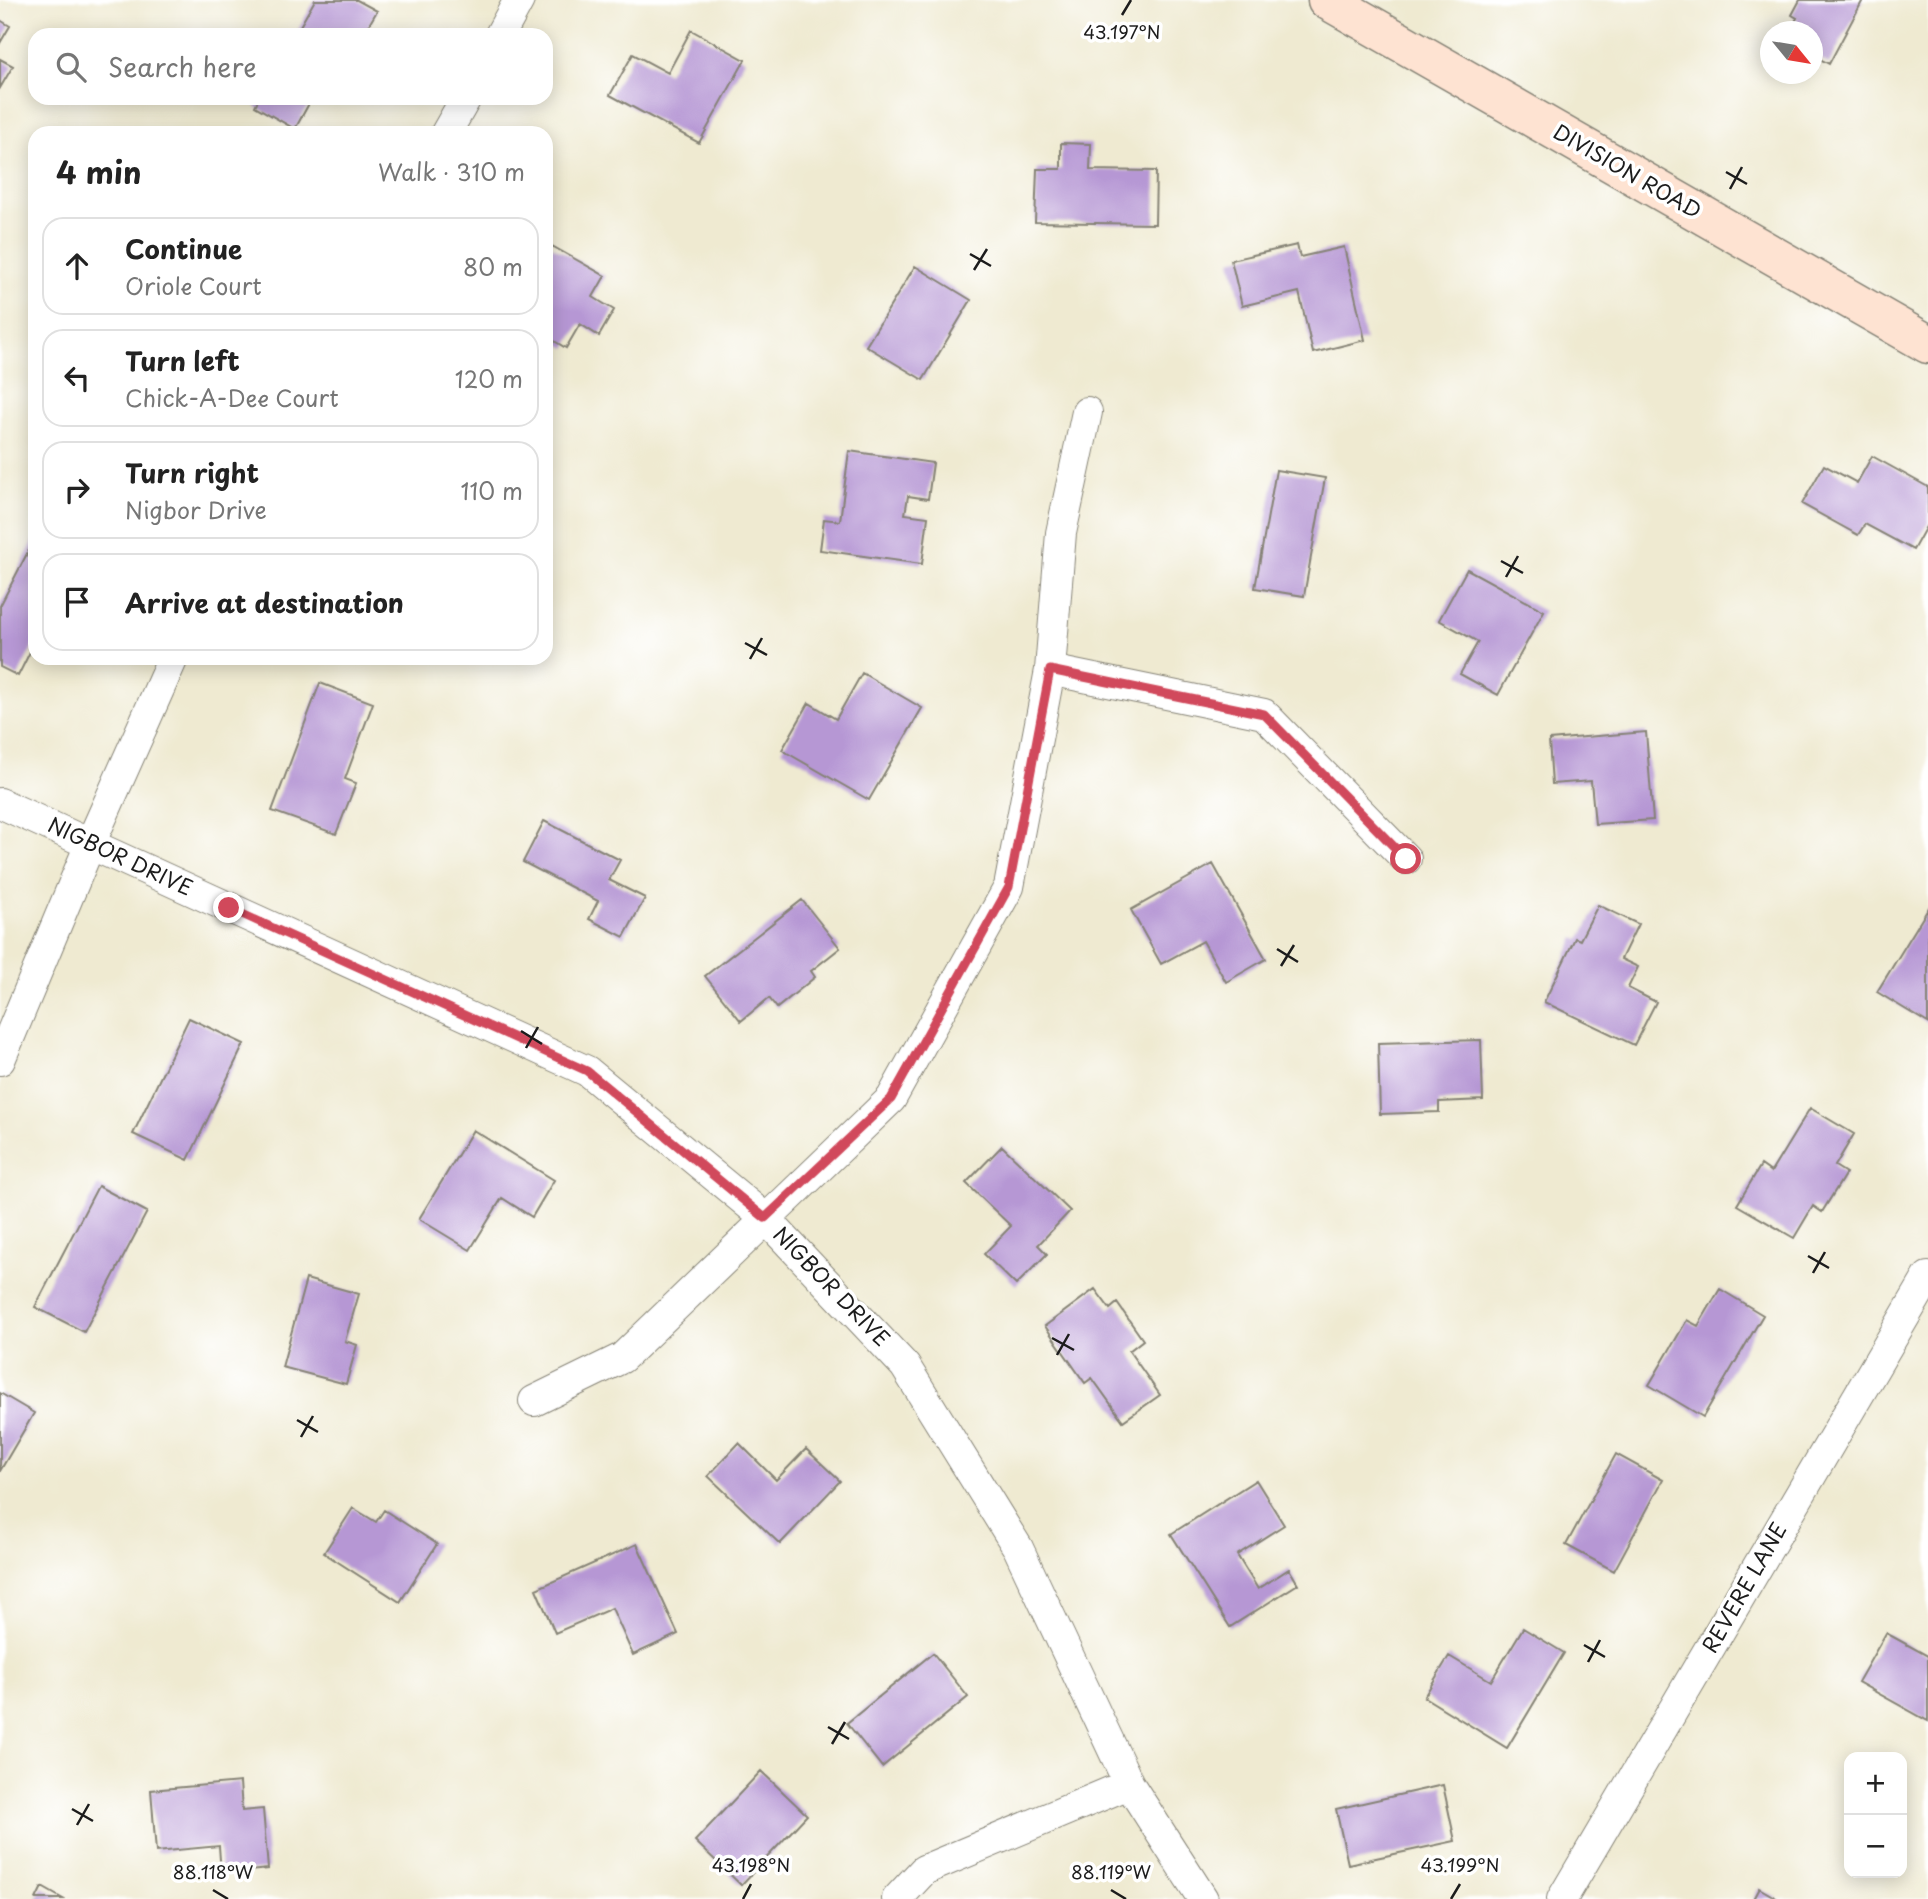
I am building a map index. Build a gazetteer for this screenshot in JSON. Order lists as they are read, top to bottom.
{
  "streets": {
    "street": ["DIVISION ROAD", "NIGBOR DRIVE", "REVERE LANE"]
  },
  "north": "bottom right",
  "page": {
    "search": "Search here",
    "heading": ["4 min", "Walk · 310 m"],
    "list": [
      ["Continue", "Oriole Court", "80 m"],
      ["Turn left", "Chick-A-Dee Court", "120 m"],
      ["Turn right", "Nigbor Drive", "110 m"],
      "Arrive at destination"
    ],
    "map_buttons": ["+", "−"]
  },
  "coordinates": [
    "43.197°N",
    "43.198°N",
    "43.199°N",
    "88.118°W",
    "88.119°W"
  ]
}
